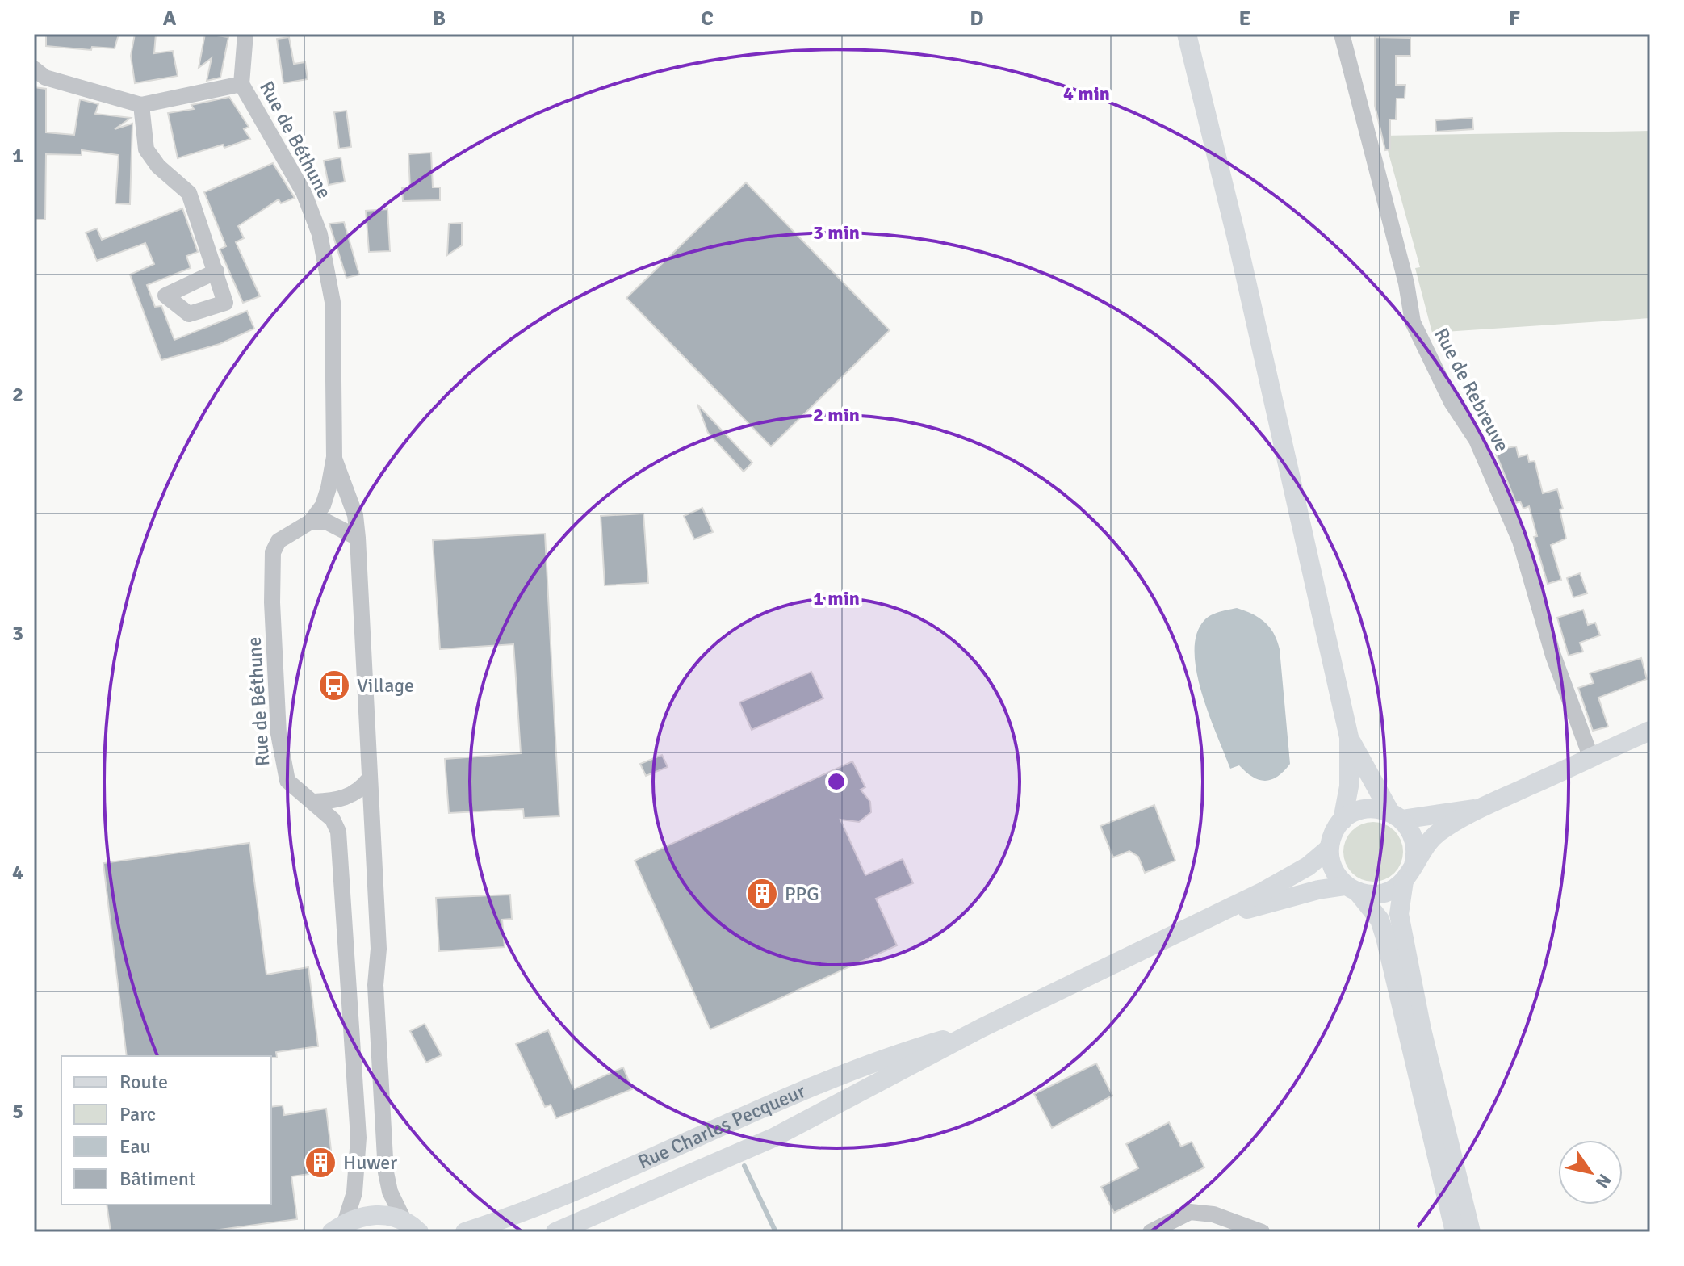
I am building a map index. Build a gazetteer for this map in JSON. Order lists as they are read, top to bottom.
{
  "streets": {
    "main road": ["Rue Charles Pecqueur"],
    "street": ["Rue de Béthune", "Rue de Rebreuve"]
  },
  "places": {
    "bus stop": ["Village"],
    "building": ["PPG", "Huwer"]
  },
  "legend": [
    "Route",
    "Parc",
    "Eau",
    "Bâtiment"
  ],
  "north": "bottom right",
  "grid": {
    "columns": [
      "A",
      "B",
      "C",
      "D",
      "E",
      "F"
    ],
    "rows": [
      "1",
      "2",
      "3",
      "4",
      "5"
    ]
  },
  "rings": [
    "4 min",
    "3 min",
    "2 min",
    "1 min"
  ]
}
